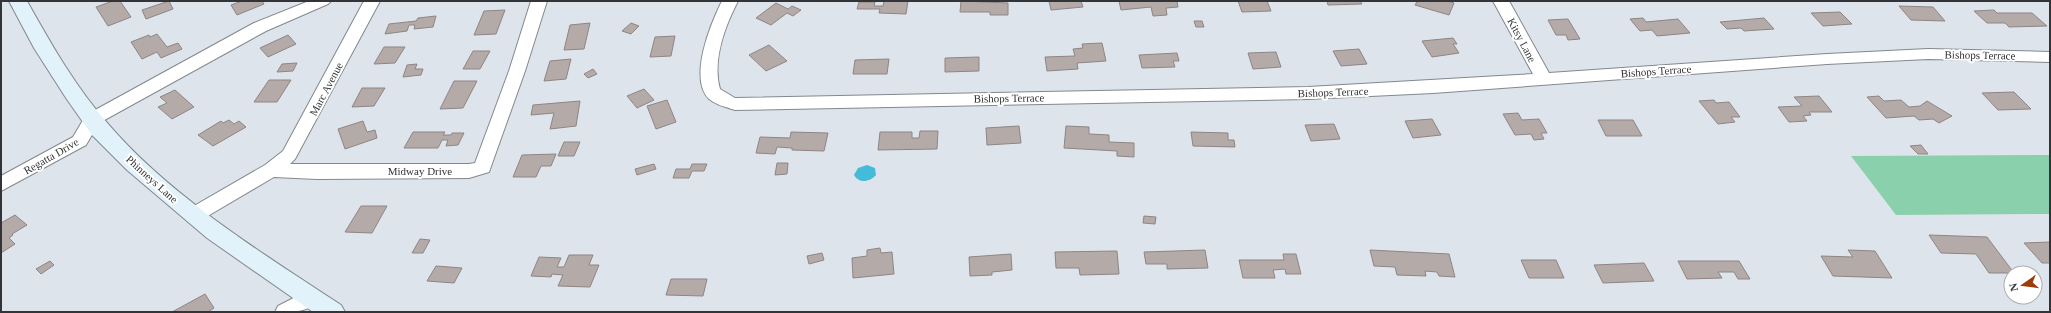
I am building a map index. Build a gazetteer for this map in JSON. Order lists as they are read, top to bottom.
{
  "streets": {
    "main road": ["Phinneys Lane"],
    "street": [
      "Kitsy Lane",
      "Bishops Terrace",
      "Marc Avenue",
      "Regatta Drive",
      "Midway Drive"
    ]
  },
  "crossings": [
    ["Kitsy Lane", "Bishops Terrace"],
    ["Marc Avenue", "Midway Drive"],
    ["Regatta Drive", "Phinneys Lane"]
  ],
  "north": "left"
}
